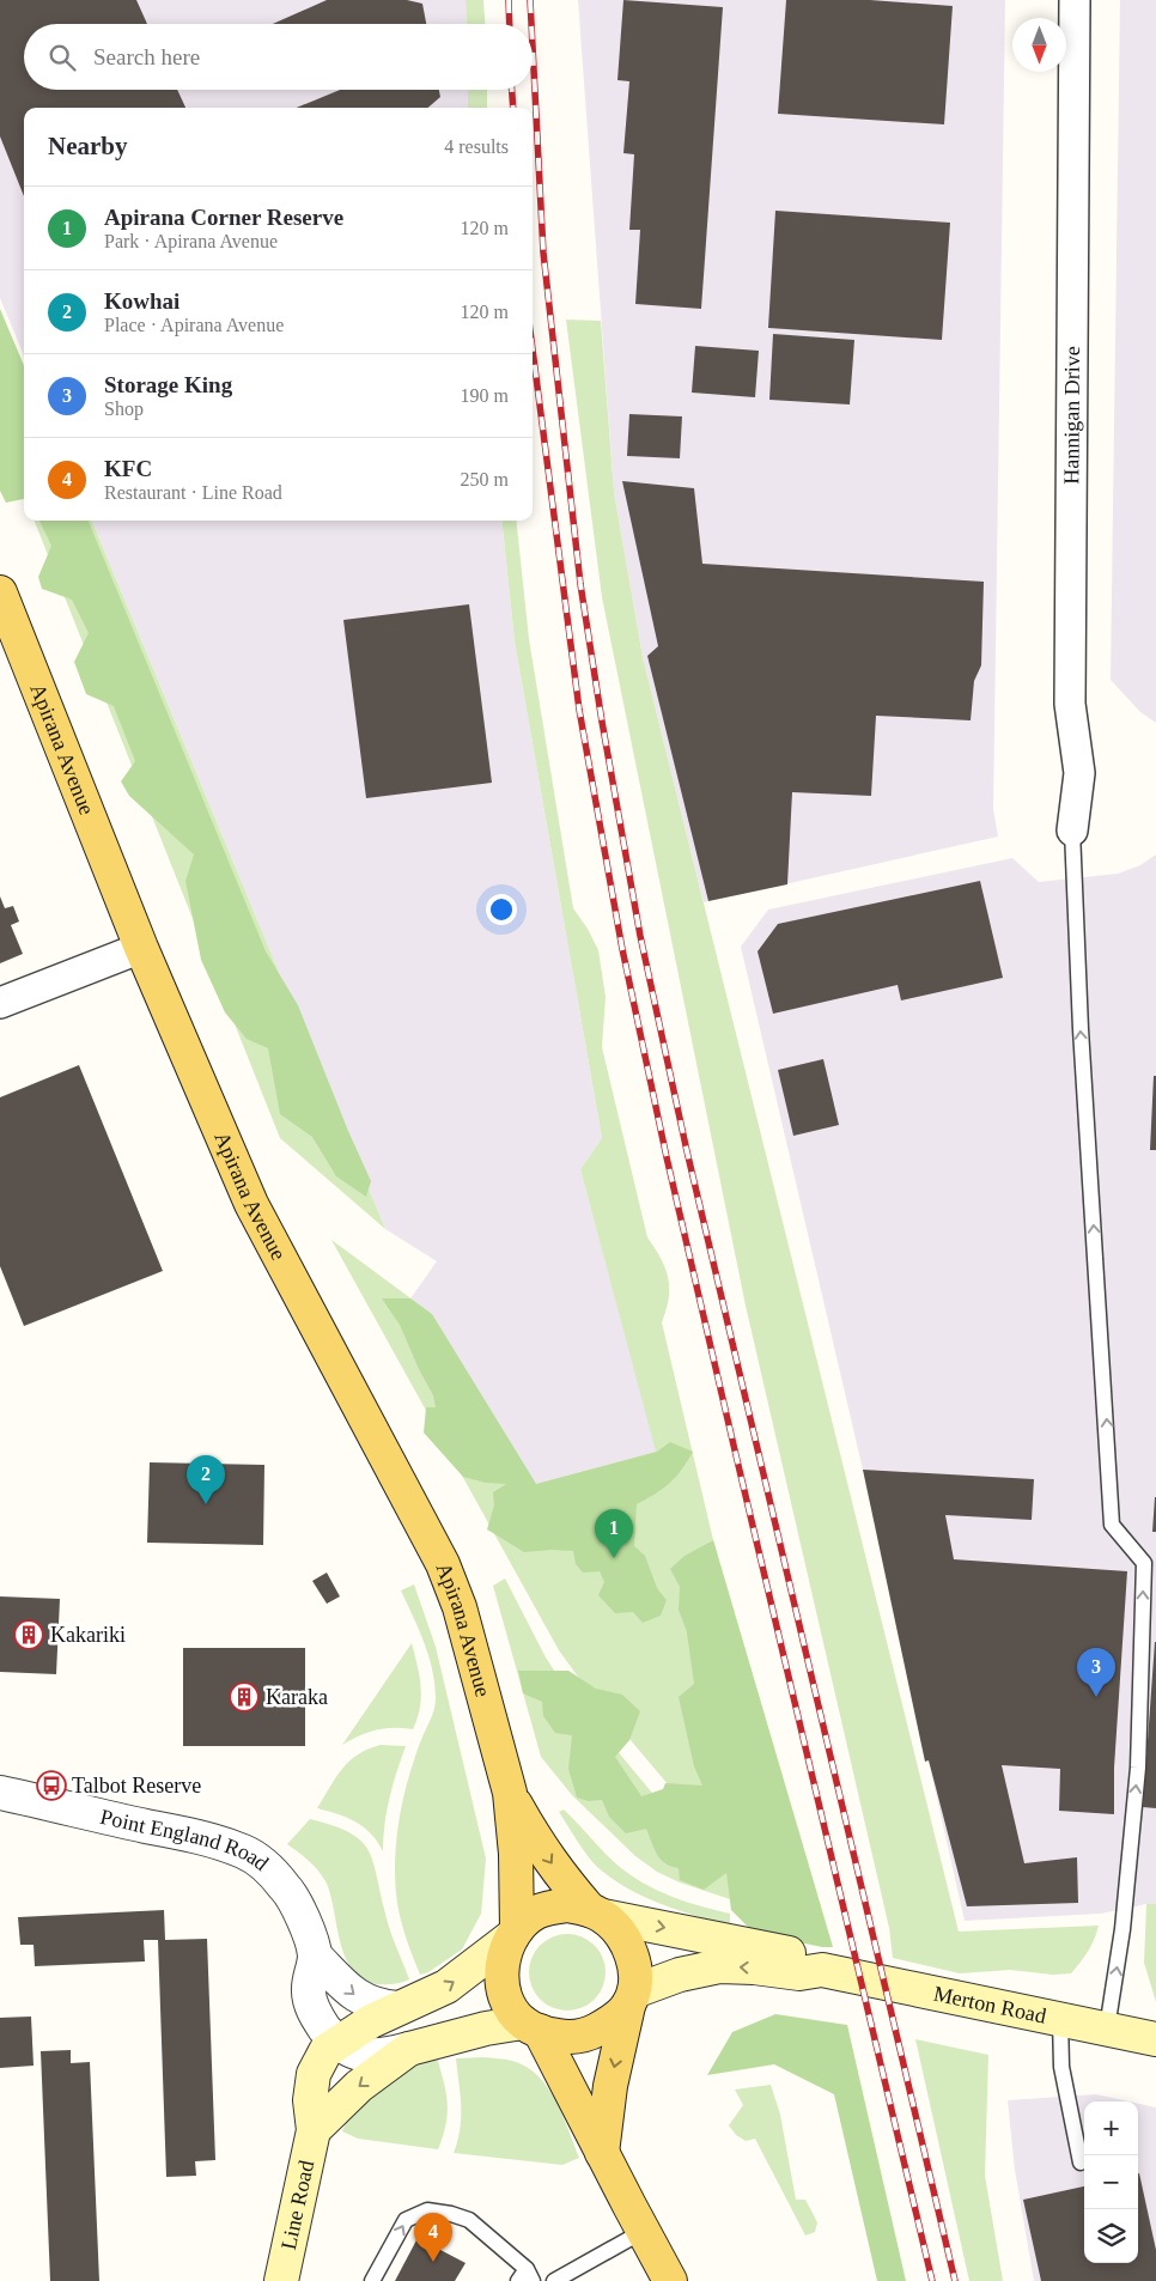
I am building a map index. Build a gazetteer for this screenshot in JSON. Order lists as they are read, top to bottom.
{
  "streets": {
    "main road": ["Apirana Avenue", "Merton Road", "Line Road"],
    "street": ["Hannigan Drive", "Point England Road"]
  },
  "crossings": [
    ["Apirana Avenue", "Merton Road"],
    ["Point England Road", "Line Road"]
  ],
  "places": {
    "building": ["Kakariki", "Karaka"],
    "bus stop": ["Talbot Reserve"]
  },
  "north": "bottom",
  "page": {
    "search": "Search here",
    "heading": ["Nearby", "4 results"],
    "list": [
      {
        "mark": "1",
        "name": "Apirana Corner Reserve",
        "note": "Park · Apirana Avenue",
        "value": "120 m"
      },
      {
        "mark": "2",
        "name": "Kowhai",
        "note": "Place · Apirana Avenue",
        "value": "120 m"
      },
      {
        "mark": "3",
        "name": "Storage King",
        "note": "Shop",
        "value": "190 m"
      },
      {
        "mark": "4",
        "name": "KFC",
        "note": "Restaurant · Line Road",
        "value": "250 m"
      }
    ],
    "pins": [
      "2",
      "1",
      "3",
      "4"
    ],
    "map_buttons": ["+", "−"]
  }
}
